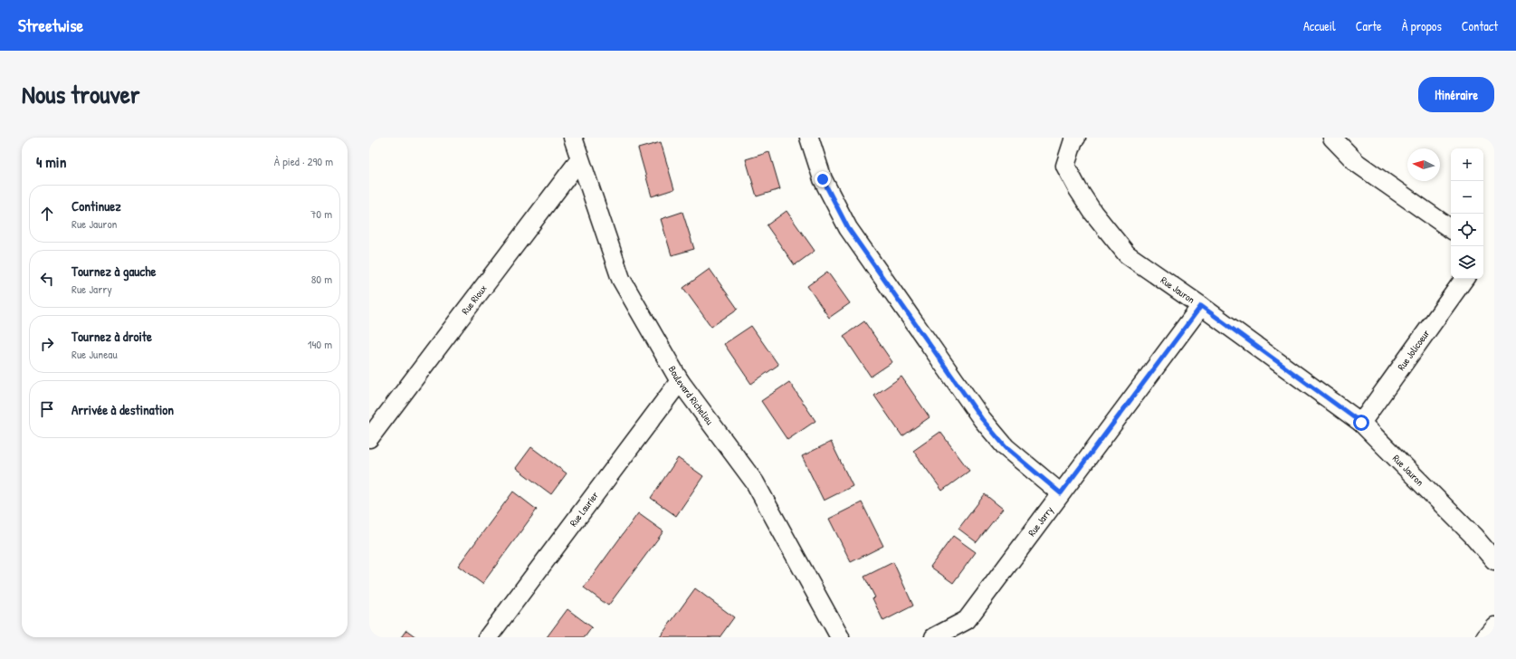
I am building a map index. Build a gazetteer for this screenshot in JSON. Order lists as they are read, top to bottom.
{
  "streets": {
    "street": [
      "Rue Jauron",
      "Rue Rioux",
      "Rue Jolicoeur",
      "Boulevard Richelieu",
      "Rue Laurier",
      "Rue Jarry"
    ]
  },
  "crossings": [
    ["Rue Jauron", "Rue Jolicoeur"],
    ["Rue Jauron", "Rue Jarry"],
    ["Rue Rioux", "Boulevard Richelieu"],
    ["Boulevard Richelieu", "Rue Laurier"]
  ],
  "north": "left",
  "page": {
    "header": "Streetwise",
    "nav": [
      "Accueil",
      "Carte",
      "À propos",
      "Contact"
    ],
    "title": "Nous trouver",
    "buttons": "Itinéraire",
    "heading": ["4 min", "À pied · 290 m"],
    "map_buttons": ["+", "−"],
    "list": [
      ["Continuez", "Rue Jauron", "70 m"],
      ["Tournez à gauche", "Rue Jarry", "80 m"],
      ["Tournez à droite", "Rue Juneau", "140 m"],
      "Arrivée à destination"
    ]
  }
}
